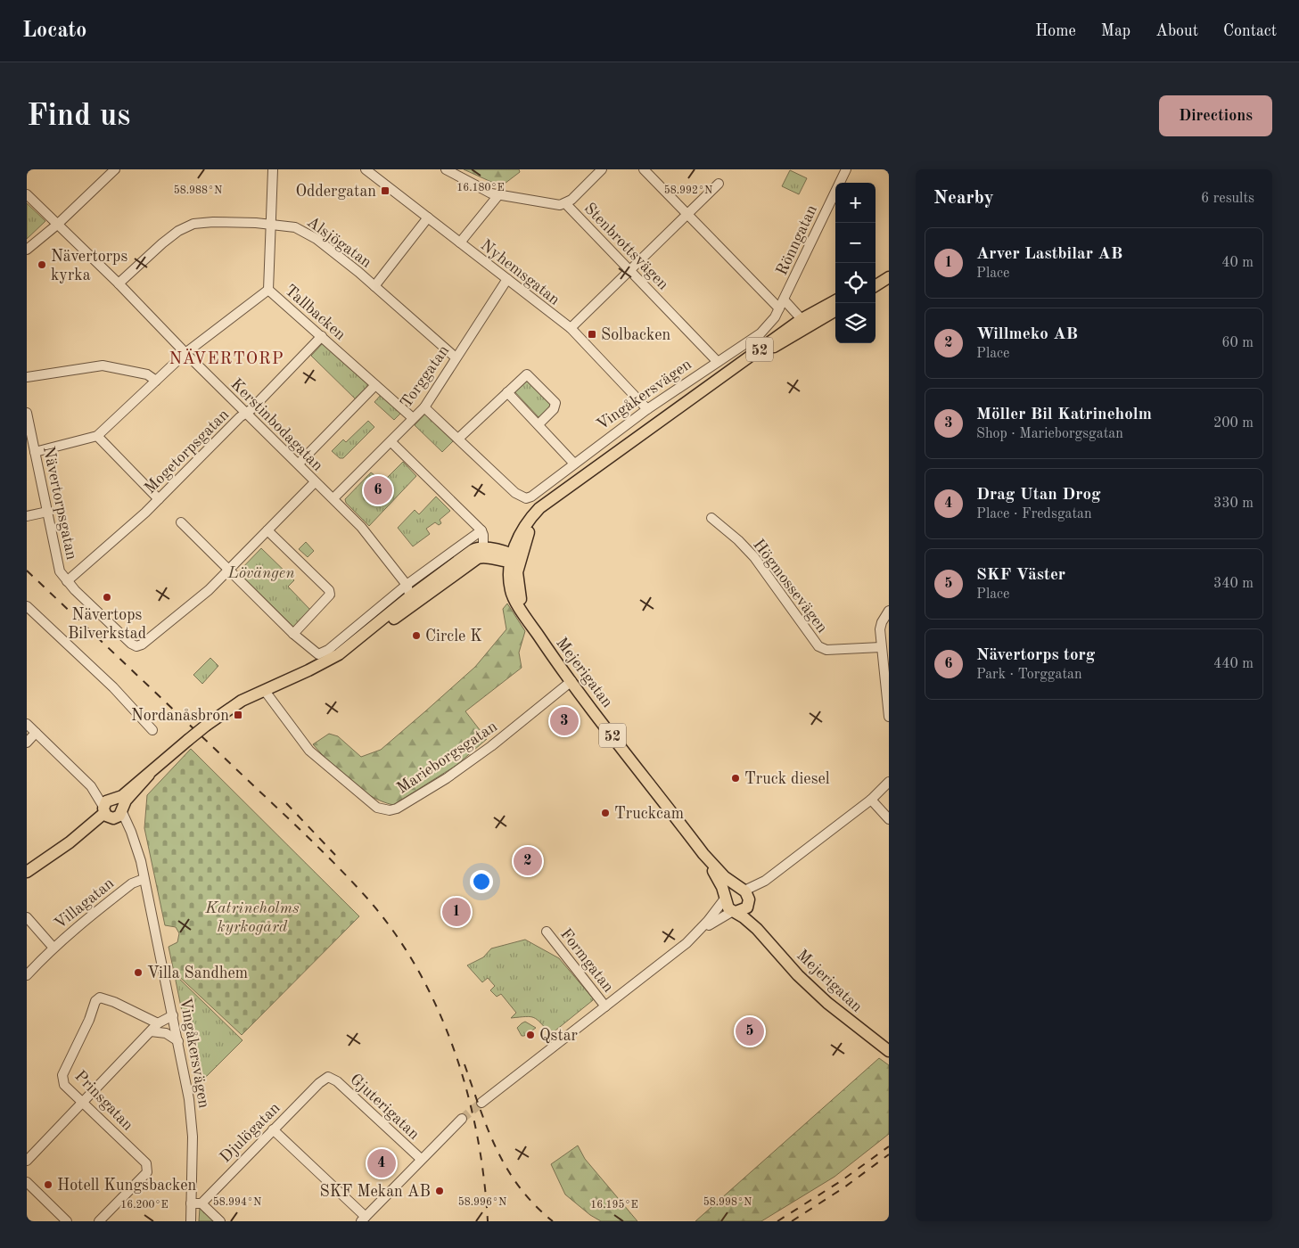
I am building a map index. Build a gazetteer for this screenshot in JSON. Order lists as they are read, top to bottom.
{
  "streets": {
    "main road": ["52", "Vingåkersvägen", "Mejerigatan"],
    "street": [
      "Rönngatan",
      "Alsjögatan",
      "Stenbrottsvägen",
      "Nyhemsgatan",
      "Tallbacken",
      "Torggatan",
      "Kerstinbodagatan",
      "Mogetorpsgatan",
      "Nävertorpsgatan",
      "Högmossevägen",
      "Marieborgsgatan",
      "Villagatan",
      "Formgatan",
      "Prinsgatan",
      "Gjuterigatan",
      "Djulögatan"
    ]
  },
  "crossings": [
    ["Rönngatan", "Vingåkersvägen"],
    ["Alsjögatan", "Tallbacken"],
    ["Alsjögatan", "Torggatan"],
    ["Alsjögatan", "Kerstinbodagatan"],
    ["Stenbrottsvägen", "Vingåkersvägen"],
    ["Nyhemsgatan", "Torggatan"],
    ["Nyhemsgatan", "Vingåkersvägen"],
    ["Tallbacken", "Torggatan"],
    ["Tallbacken", "Mogetorpsgatan"],
    ["52", "Mejerigatan"],
    ["Torggatan", "Kerstinbodagatan"],
    ["Vingåkersvägen", "Mejerigatan"],
    ["Vingåkersvägen", "Villagatan"],
    ["Kerstinbodagatan", "Mogetorpsgatan"],
    ["Mogetorpsgatan", "Nävertorpsgatan"],
    ["Mejerigatan", "Marieborgsgatan"],
    ["Gjuterigatan", "Djulögatan"]
  ],
  "districts": ["NÄVERTORP"],
  "parks": ["Lövängen", "Katrineholms kyrkogård"],
  "places": {
    "transit": ["Oddergatan", "Solbacken", "Nordanåsbron"],
    "other": [
      "Nävertorps kyrka",
      "Nävertops Bilverkstad",
      "Circle K",
      "Truck diesel",
      "Truckcam",
      "Villa Sandhem",
      "Qstar",
      "Hotell Kungsbacken",
      "SKF Mekan AB"
    ]
  },
  "page": {
    "header": "Locato",
    "nav": [
      "Home",
      "Map",
      "About",
      "Contact"
    ],
    "buttons": "Directions",
    "title": "Find us",
    "heading": ["Nearby", "6 results"],
    "map_buttons": ["+", "−"],
    "list": [
      {
        "mark": "1",
        "name": "Arver Lastbilar AB",
        "note": "Place",
        "value": "40 m"
      },
      {
        "mark": "2",
        "name": "Willmeko AB",
        "note": "Place",
        "value": "60 m"
      },
      {
        "mark": "3",
        "name": "Möller Bil Katrineholm",
        "note": "Shop · Marieborgsgatan",
        "value": "200 m"
      },
      {
        "mark": "4",
        "name": "Drag Utan Drog",
        "note": "Place · Fredsgatan",
        "value": "330 m"
      },
      {
        "mark": "5",
        "name": "SKF Väster",
        "note": "Place",
        "value": "340 m"
      },
      {
        "mark": "6",
        "name": "Nävertorps torg",
        "note": "Park · Torggatan",
        "value": "440 m"
      }
    ],
    "pins": [
      "6",
      "3",
      "2",
      "1",
      "5",
      "4"
    ]
  },
  "coordinates": [
    "16.180°E",
    "58.988°N",
    "58.992°N",
    "58.994°N",
    "58.996°N",
    "58.998°N",
    "16.200°E",
    "16.195°E"
  ]
}
